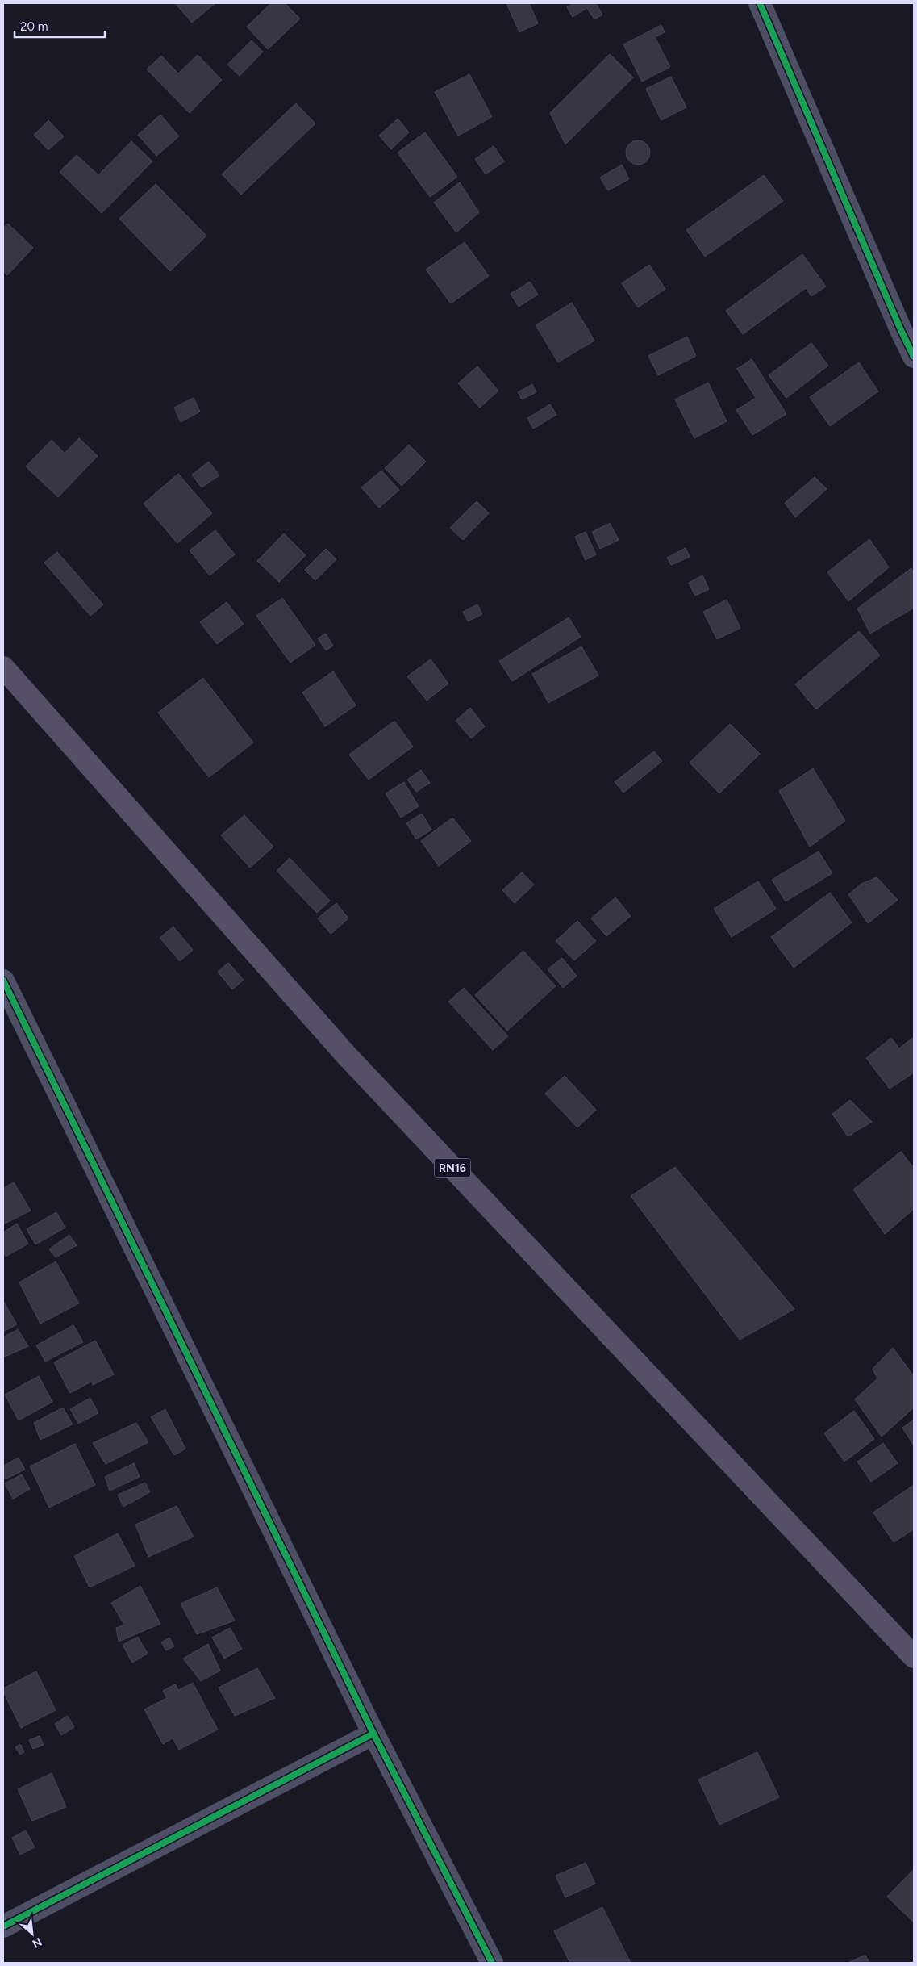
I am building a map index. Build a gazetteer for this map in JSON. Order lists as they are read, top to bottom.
{
  "streets": {
    "main road": ["RN16"]
  },
  "scale_bar": "20 m",
  "north": "bottom right"
}
